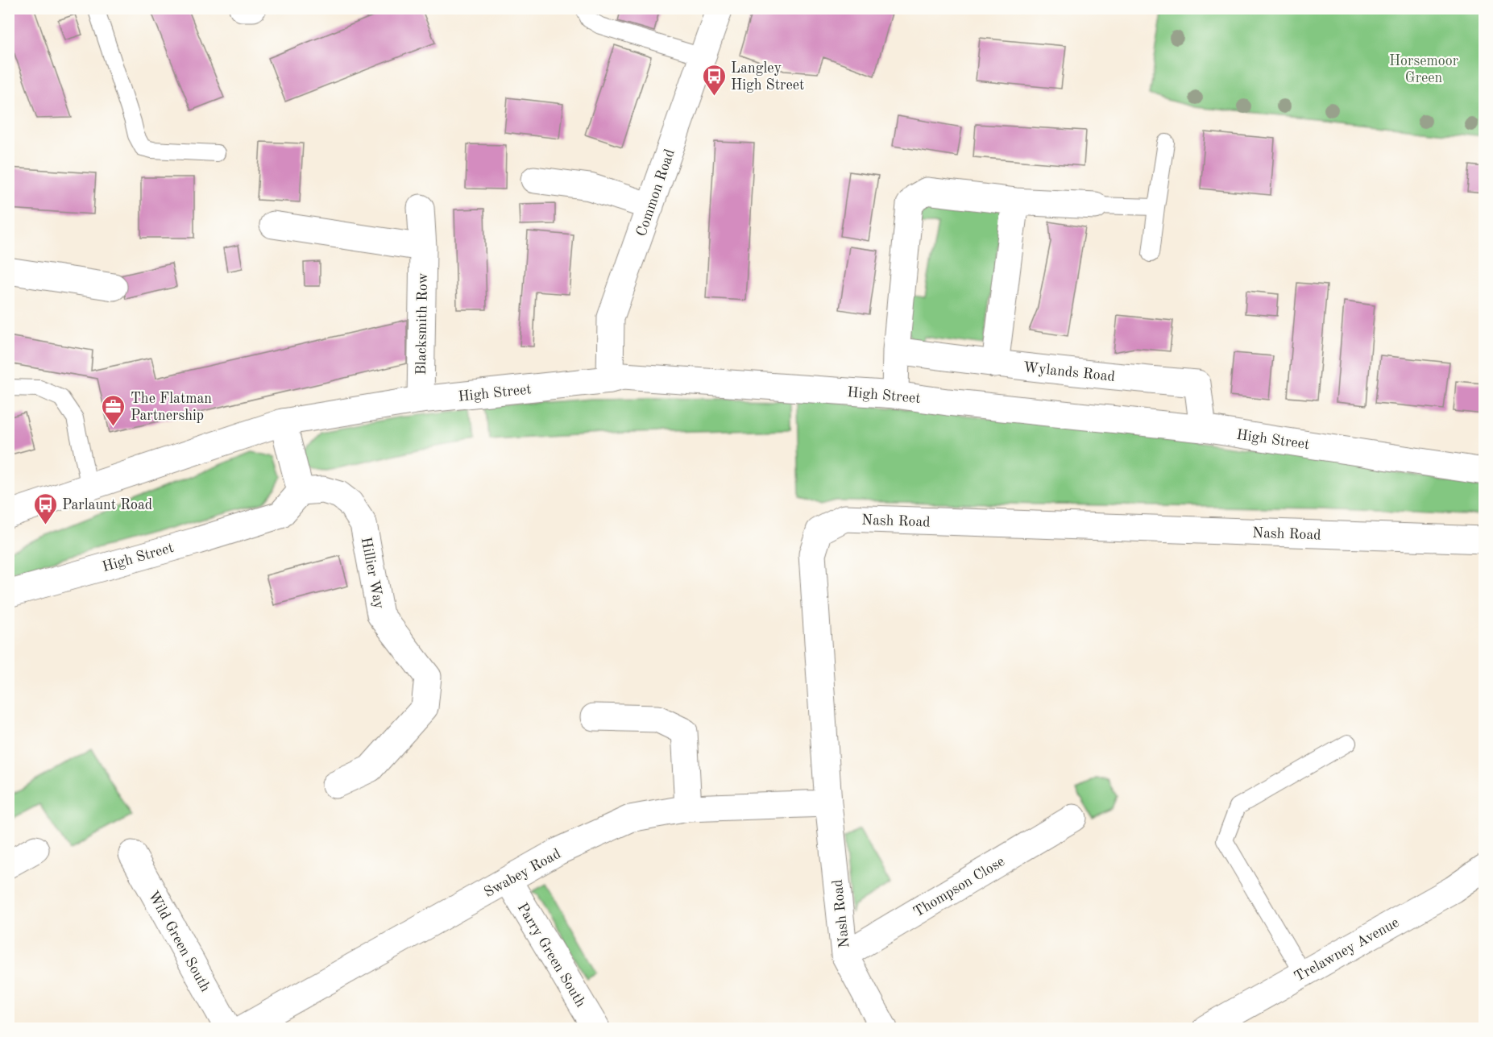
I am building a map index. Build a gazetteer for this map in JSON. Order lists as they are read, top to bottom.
{
  "streets": {
    "street": [
      "Common Road",
      "Blacksmith Row",
      "Wylands Road",
      "High Street",
      "Nash Road",
      "Hillier Way",
      "Swabey Road",
      "Thompson Close",
      "Wild Green South",
      "Trelawney Avenue",
      "Parry Green South"
    ]
  },
  "crossings": [
    ["Common Road", "High Street"],
    ["Blacksmith Row", "High Street"],
    ["Wylands Road", "High Street"],
    ["High Street", "Hillier Way"],
    ["Nash Road", "Swabey Road"],
    ["Nash Road", "Thompson Close"],
    ["Swabey Road", "Parry Green South"]
  ],
  "parks": ["Horsemoor Green"],
  "places": {
    "bus stop": ["Langley High Street", "Parlaunt Road"],
    "office": ["The Flatman Partnership"]
  }
}
